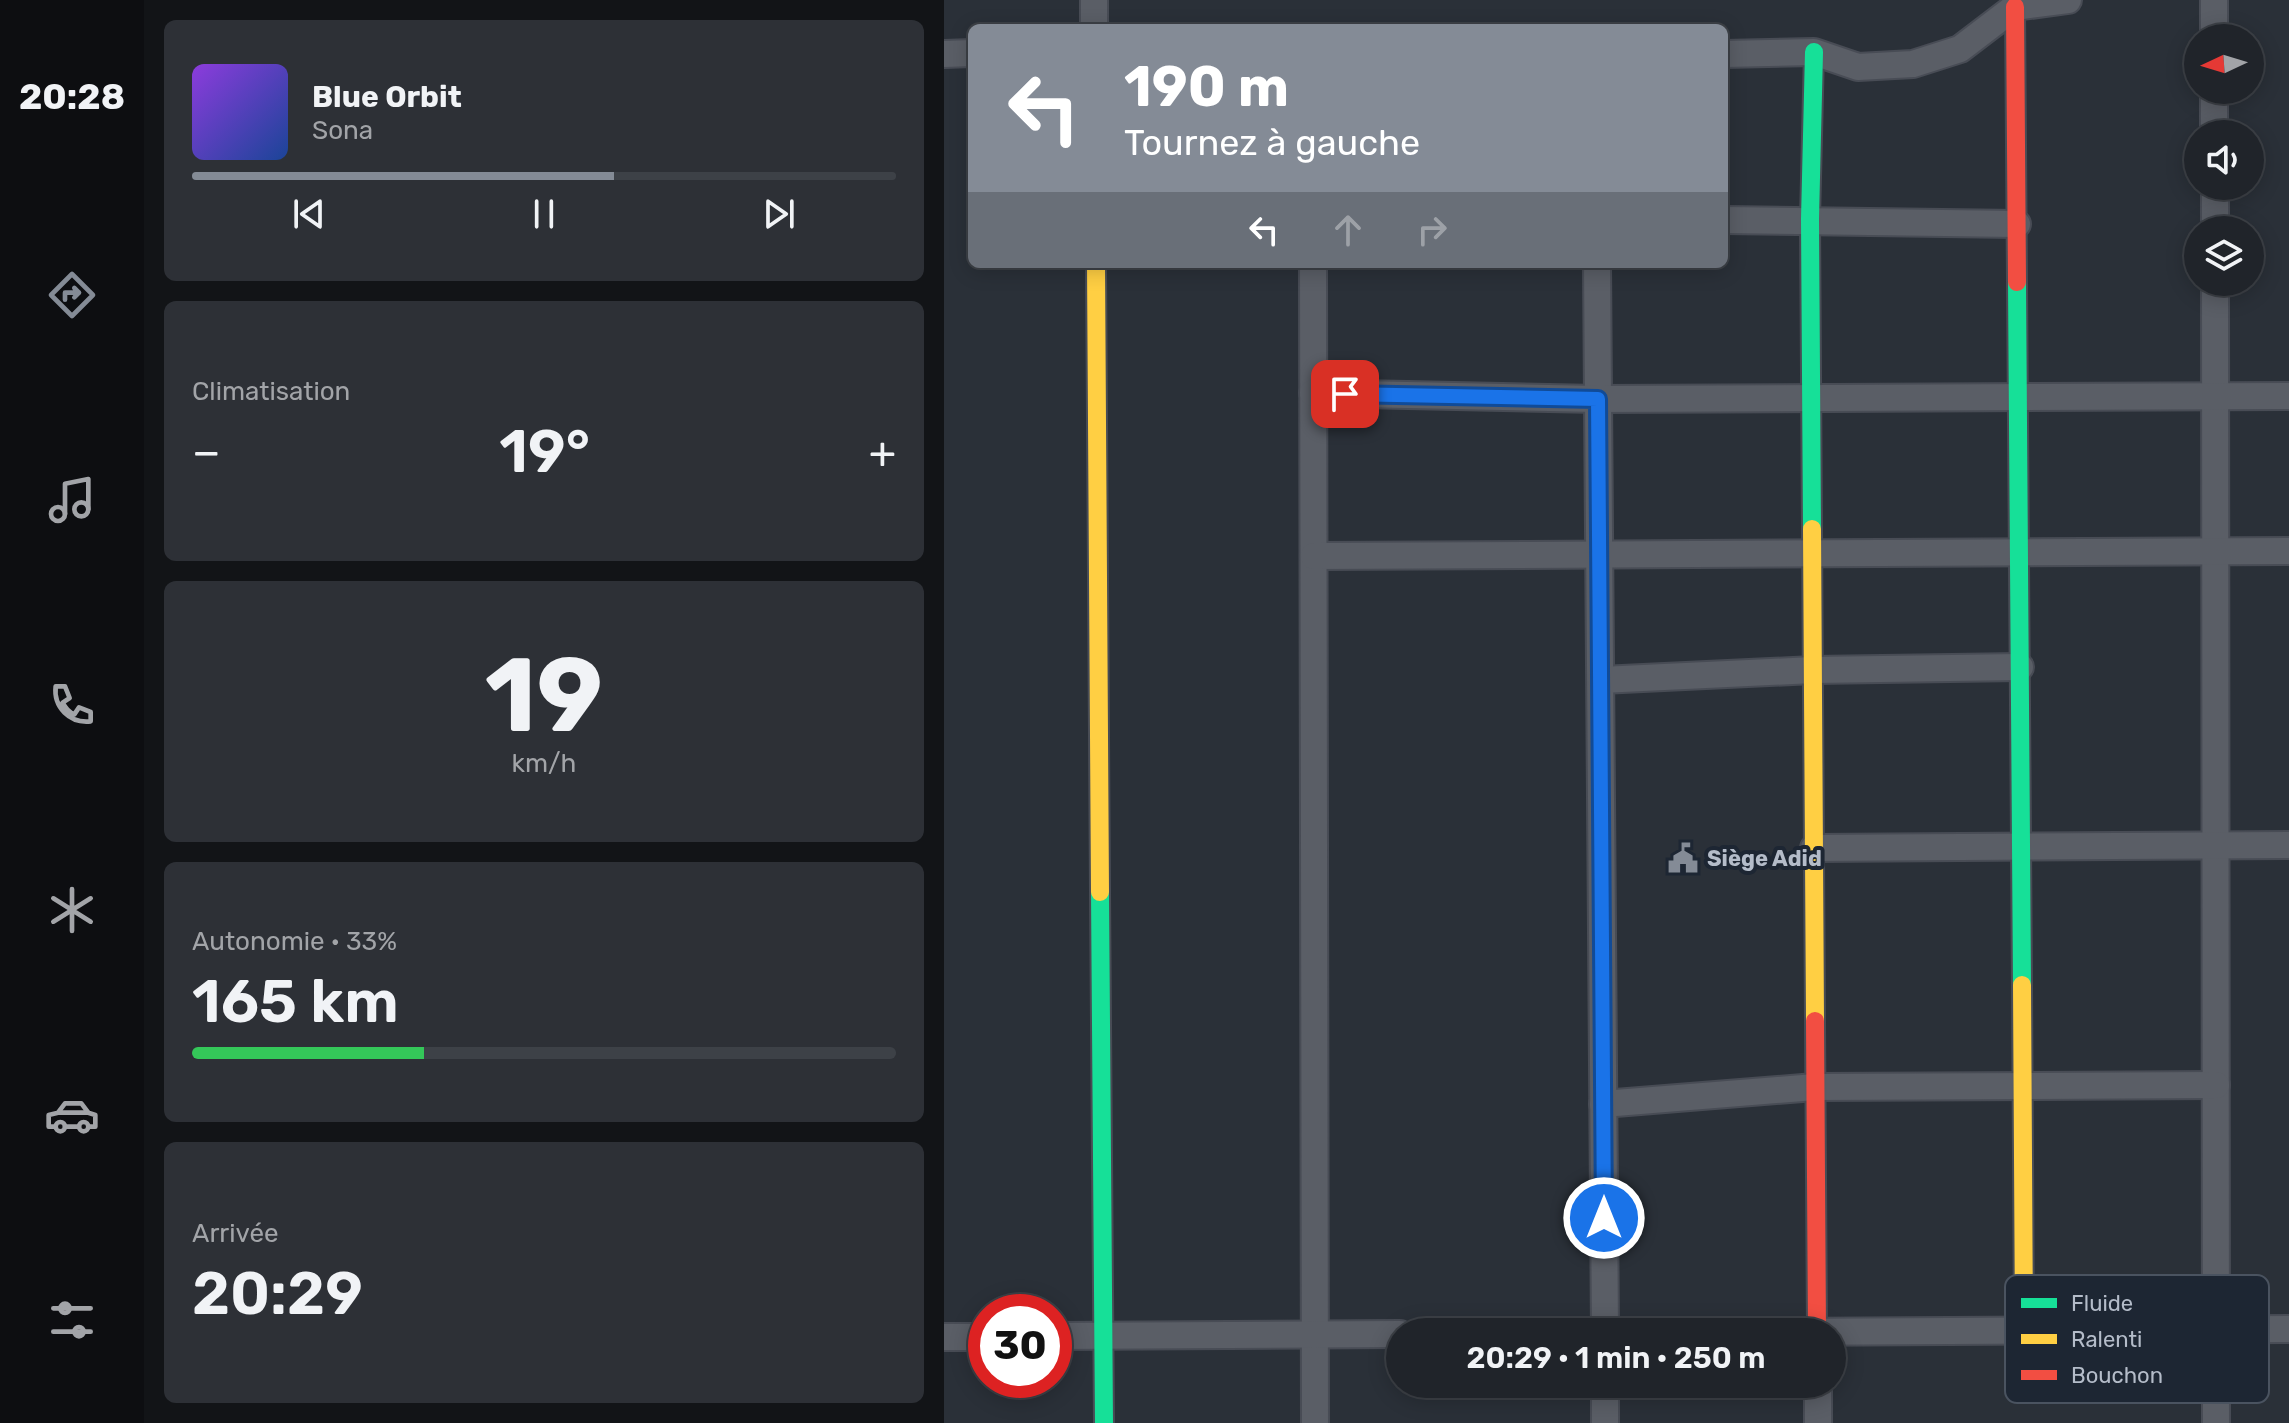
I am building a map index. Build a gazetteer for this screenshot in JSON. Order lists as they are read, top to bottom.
{
  "places": {
    "public building": ["Siège Adid"]
  },
  "legend": ["Fluide", "Ralenti", "Bouchon"],
  "north": "left",
  "page": {
    "tabs": "20:28",
    "turn": ["190 m", "Tournez à gauche"],
    "song": ["Blue Orbit", "Sona"],
    "tile": [
      "Climatisation",
      ["19", "km/h"],
      ["Autonomie · 33%", "165 km"],
      ["Arrivée", "20:29"]
    ],
    "heat": ["−", "19°", "+"],
    "limit": "30",
    "trip": "20:29 · 1 min · 250 m"
  }
}
